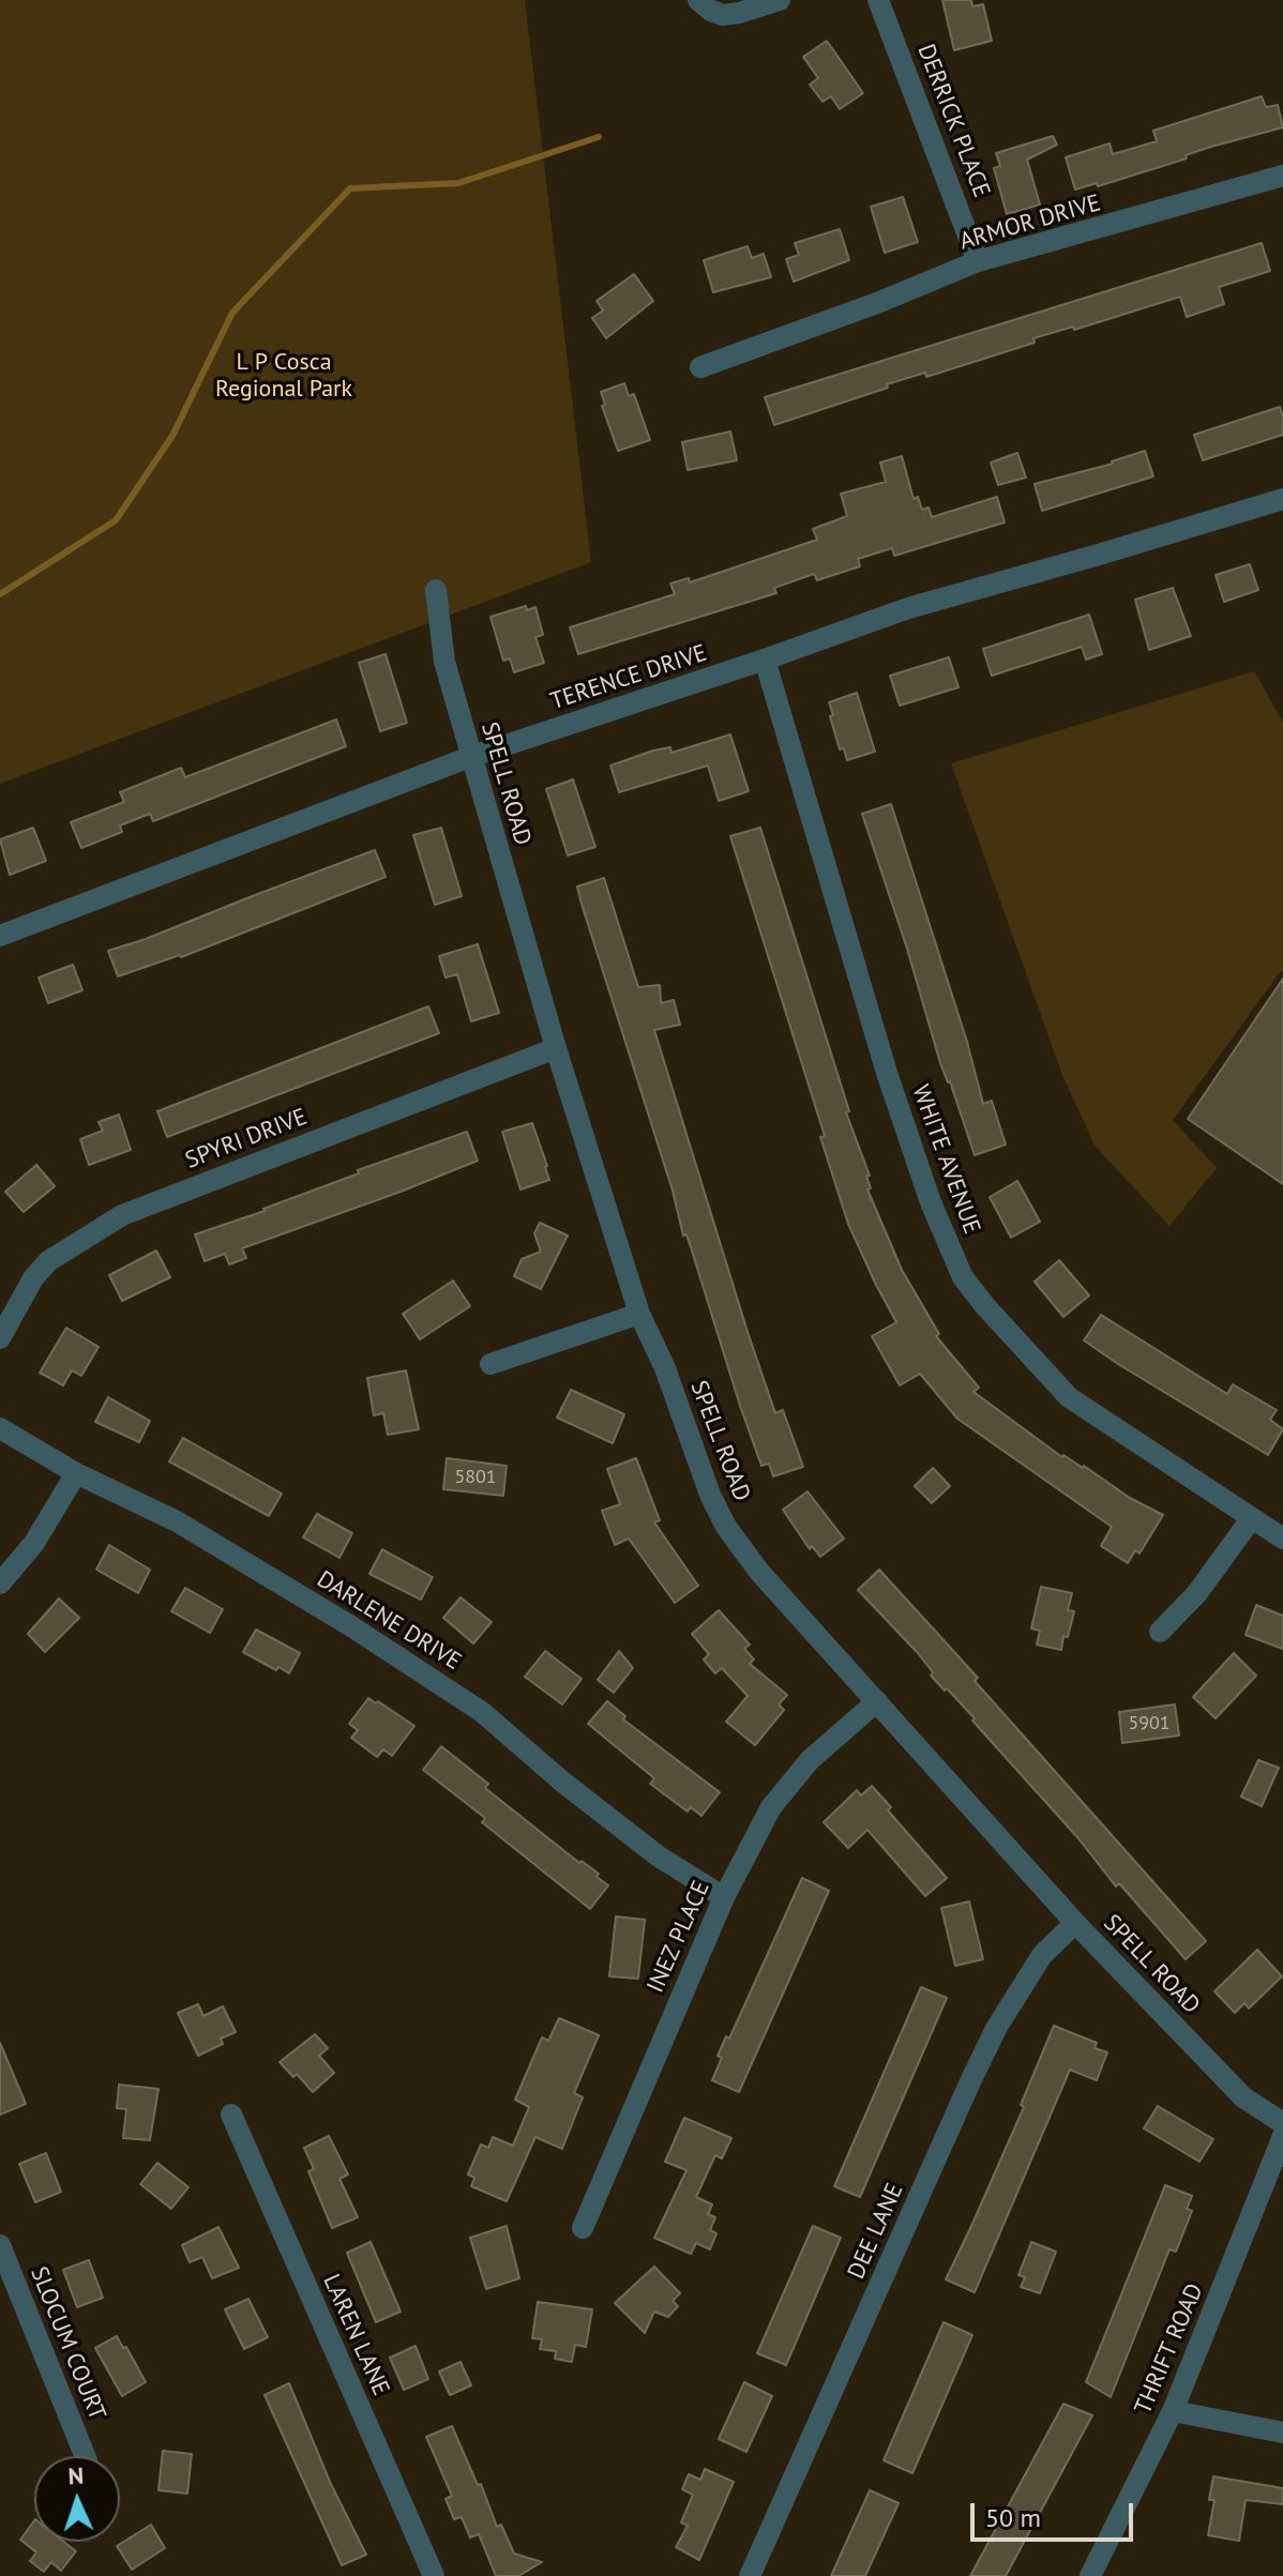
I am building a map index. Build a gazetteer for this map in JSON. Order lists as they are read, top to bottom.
{
  "streets": {
    "street": [
      "DERRICK PLACE",
      "ARMOR DRIVE",
      "TERENCE DRIVE",
      "SPELL ROAD",
      "SPYRI DRIVE",
      "WHITE AVENUE",
      "DARLENE DRIVE",
      "INEZ PLACE",
      "DEE LANE",
      "LAREN LANE",
      "SLOCUM COURT",
      "THRIFT ROAD"
    ]
  },
  "crossings": [
    ["DERRICK PLACE", "ARMOR DRIVE"],
    ["TERENCE DRIVE", "SPELL ROAD"],
    ["TERENCE DRIVE", "WHITE AVENUE"],
    ["SPELL ROAD", "SPYRI DRIVE"],
    ["SPELL ROAD", "INEZ PLACE"],
    ["SPELL ROAD", "DEE LANE"],
    ["DARLENE DRIVE", "INEZ PLACE"]
  ],
  "parks": ["L P Cosca Regional Park"],
  "house_numbers": ["5801", "5901"],
  "scale_bar": "50 m",
  "north": "top"
}
